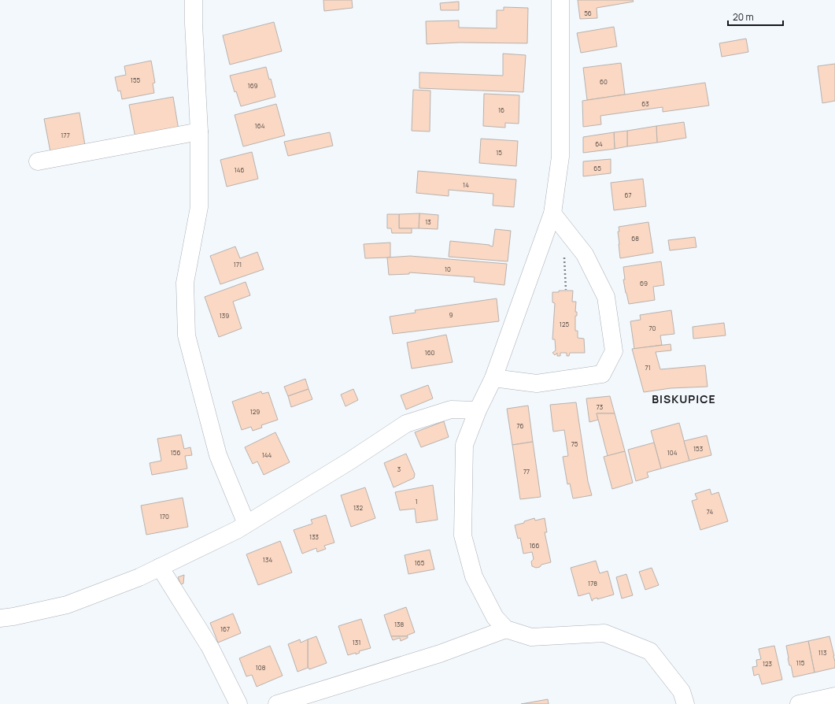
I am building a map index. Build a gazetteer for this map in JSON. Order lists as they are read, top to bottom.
{
  "districts": ["BISKUPICE"],
  "house_numbers": [
    "56",
    "155",
    "60",
    "169",
    "63",
    "16",
    "164",
    "177",
    "64",
    "15",
    "65",
    "146",
    "14",
    "67",
    "13",
    "68",
    "171",
    "10",
    "69",
    "9",
    "139",
    "125",
    "70",
    "160",
    "71",
    "73",
    "129",
    "76",
    "75",
    "153",
    "156",
    "104",
    "144",
    "3",
    "77",
    "1",
    "132",
    "74",
    "170",
    "133",
    "166",
    "134",
    "165",
    "178",
    "138",
    "167",
    "131",
    "113",
    "115",
    "123",
    "108"
  ],
  "scale_bar": "20 m"
}
